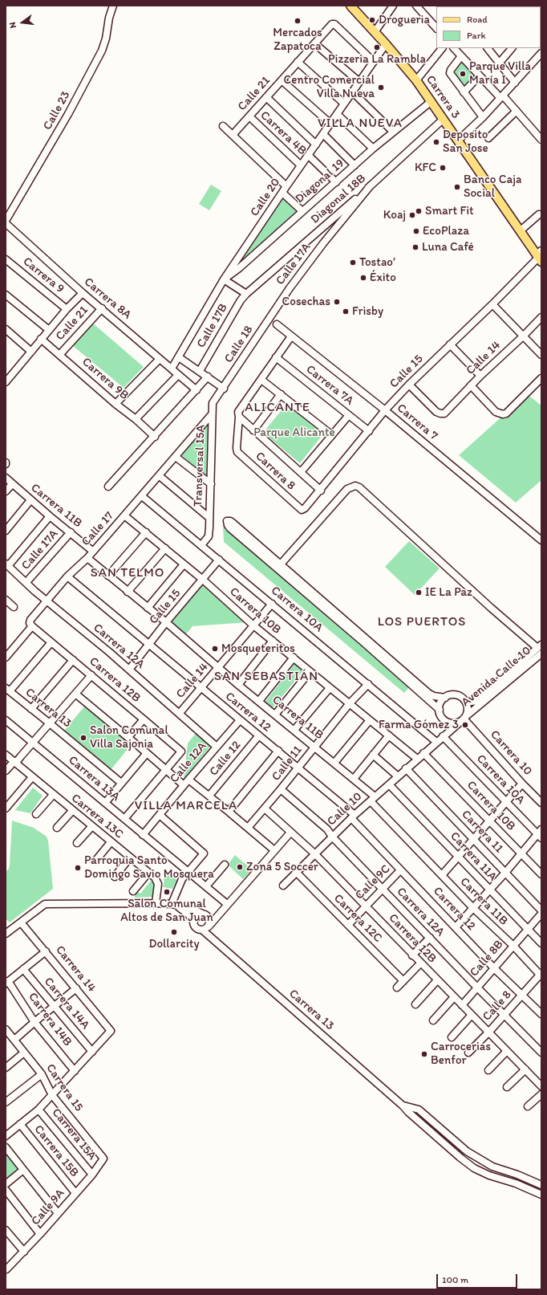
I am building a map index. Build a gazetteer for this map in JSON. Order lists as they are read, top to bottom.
{
  "streets": {
    "main road": ["Carrera 3"],
    "street": [
      "Calle 21",
      "Calle 23",
      "Carrera 4B",
      "Diagonal 19",
      "Calle 20",
      "Diagonal 18B",
      "Calle 17A",
      "Carrera 9",
      "Carrera 8A",
      "Calle 17B",
      "Calle 18",
      "Calle 14",
      "Calle 15",
      "Carrera 9B",
      "Carrera 7A",
      "Carrera 7",
      "Transversal 15A",
      "Carrera 8",
      "Carrera 11B",
      "Calle 17",
      "Carrera 10A",
      "Carrera 10B",
      "Carrera 12A",
      "Avenida Calle 10",
      "Carrera 12B",
      "Carrera 13",
      "Carrera 12",
      "Carrera 10",
      "Calle 12",
      "Calle 12A",
      "Calle 11",
      "Carrera 13A",
      "Calle 10",
      "Carrera 13C",
      "Carrera 11",
      "Carrera 11A",
      "Calle 9C",
      "Carrera 12C",
      "Calle 8B",
      "Carrera 14",
      "Carrera 14A",
      "Calle 8",
      "Carrera 14B",
      "Carrera 15",
      "Carrera 15A",
      "Carrera 15B",
      "Calle 9A"
    ]
  },
  "crossings": [
    ["Calle 21", "Carrera 4B"],
    ["Calle 21", "Calle 20"],
    ["Calle 21", "Carrera 8A"],
    ["Calle 21", "Carrera 9B"],
    ["Carrera 3", "Diagonal 19"],
    ["Carrera 3", "Calle 20"],
    ["Carrera 3", "Diagonal 18B"],
    ["Carrera 3", "Calle 15"],
    ["Carrera 4B", "Diagonal 19"],
    ["Carrera 4B", "Calle 20"],
    ["Diagonal 19", "Calle 20"],
    ["Calle 20", "Carrera 8A"],
    ["Diagonal 18B", "Calle 17A"],
    ["Diagonal 18B", "Calle 17B"],
    ["Calle 17A", "Calle 18"],
    ["Calle 17A", "Carrera 11B"],
    ["Calle 17A", "Carrera 12A"],
    ["Calle 18", "Transversal 15A"],
    ["Calle 14", "Calle 15"],
    ["Calle 14", "Carrera 11B"],
    ["Calle 14", "Carrera 10A"],
    ["Calle 14", "Carrera 10B"],
    ["Calle 14", "Carrera 12A"],
    ["Calle 14", "Carrera 12"],
    ["Calle 15", "Carrera 7A"],
    ["Calle 15", "Carrera 7"],
    ["Calle 15", "Carrera 8"],
    ["Calle 15", "Carrera 11B"],
    ["Calle 15", "Carrera 10A"],
    ["Calle 15", "Carrera 10B"],
    ["Calle 15", "Carrera 12A"],
    ["Calle 15", "Carrera 12"],
    ["Transversal 15A", "Calle 17"],
    ["Transversal 15A", "Carrera 10A"],
    ["Carrera 11B", "Calle 17"],
    ["Carrera 11B", "Calle 11"],
    ["Carrera 11B", "Calle 10"],
    ["Carrera 11B", "Calle 8B"],
    ["Carrera 11B", "Calle 8"],
    ["Calle 17", "Carrera 10A"],
    ["Calle 17", "Carrera 10B"],
    ["Calle 17", "Carrera 12A"],
    ["Calle 17", "Carrera 12B"],
    ["Calle 17", "Carrera 12"],
    ["Carrera 10A", "Avenida Calle 10"],
    ["Carrera 10A", "Calle 11"],
    ["Carrera 10B", "Avenida Calle 10"],
    ["Carrera 10B", "Calle 11"],
    ["Carrera 10B", "Calle 10"],
    ["Carrera 12A", "Calle 12A"],
    ["Carrera 12A", "Calle 11"],
    ["Carrera 12A", "Calle 10"],
    ["Carrera 12A", "Calle 9C"],
    ["Carrera 12A", "Calle 8B"],
    ["Carrera 12A", "Calle 8"],
    ["Avenida Calle 10", "Carrera 10"],
    ["Avenida Calle 10", "Calle 10"],
    ["Carrera 12B", "Calle 11"],
    ["Carrera 12B", "Calle 10"],
    ["Carrera 12B", "Calle 9C"],
    ["Carrera 12B", "Calle 8B"],
    ["Carrera 12B", "Calle 8"],
    ["Carrera 12", "Calle 12"],
    ["Carrera 12", "Calle 12A"],
    ["Carrera 12", "Calle 11"],
    ["Carrera 12", "Calle 10"],
    ["Carrera 12", "Calle 9C"],
    ["Carrera 12", "Calle 8B"],
    ["Carrera 12", "Calle 8"],
    ["Calle 12A", "Carrera 13A"],
    ["Calle 10", "Carrera 11"],
    ["Calle 10", "Carrera 11A"],
    ["Calle 10", "Carrera 12C"],
    ["Carrera 11A", "Calle 8B"],
    ["Calle 9C", "Carrera 12C"],
    ["Carrera 14", "Carrera 14A"],
    ["Carrera 15", "Calle 9A"],
    ["Carrera 15A", "Calle 9A"],
    ["Carrera 15B", "Calle 9A"]
  ],
  "districts": [
    "VILLA NUEVA",
    "ALICANTE",
    "SAN TELMO",
    "LOS PUERTOS",
    "SAN SEBASTIÁN",
    "VILLA MARCELA"
  ],
  "parks": ["Parque Alicante"],
  "places": [
    "Drogueria",
    "Mercados Zapatoca",
    "Pizzeria La Rambla",
    "Parque Villa María I",
    "Centro Comercial Villa Nueva",
    "Deposito San Jose",
    "KFC",
    "Banco Caja Social",
    "Smart Fit",
    "Koaj",
    "EcoPlaza",
    "Luna Café",
    "Tostao’",
    "Éxito",
    "Cosechas",
    "Frisby",
    "IE La Paz",
    "Mosqueteritos",
    "Farma Gómez 3",
    "Salon Comunal Villa Sajonia",
    "Zona 5 Soccer",
    "Parroquia Santo Domingo Savio Mosquera",
    "Salon Comunal Altos de San Juan",
    "Dollarcity",
    "Carrocerias Benfor"
  ],
  "legend": ["Road", "Park"],
  "scale_bar": "100 m",
  "north": "left"
}
